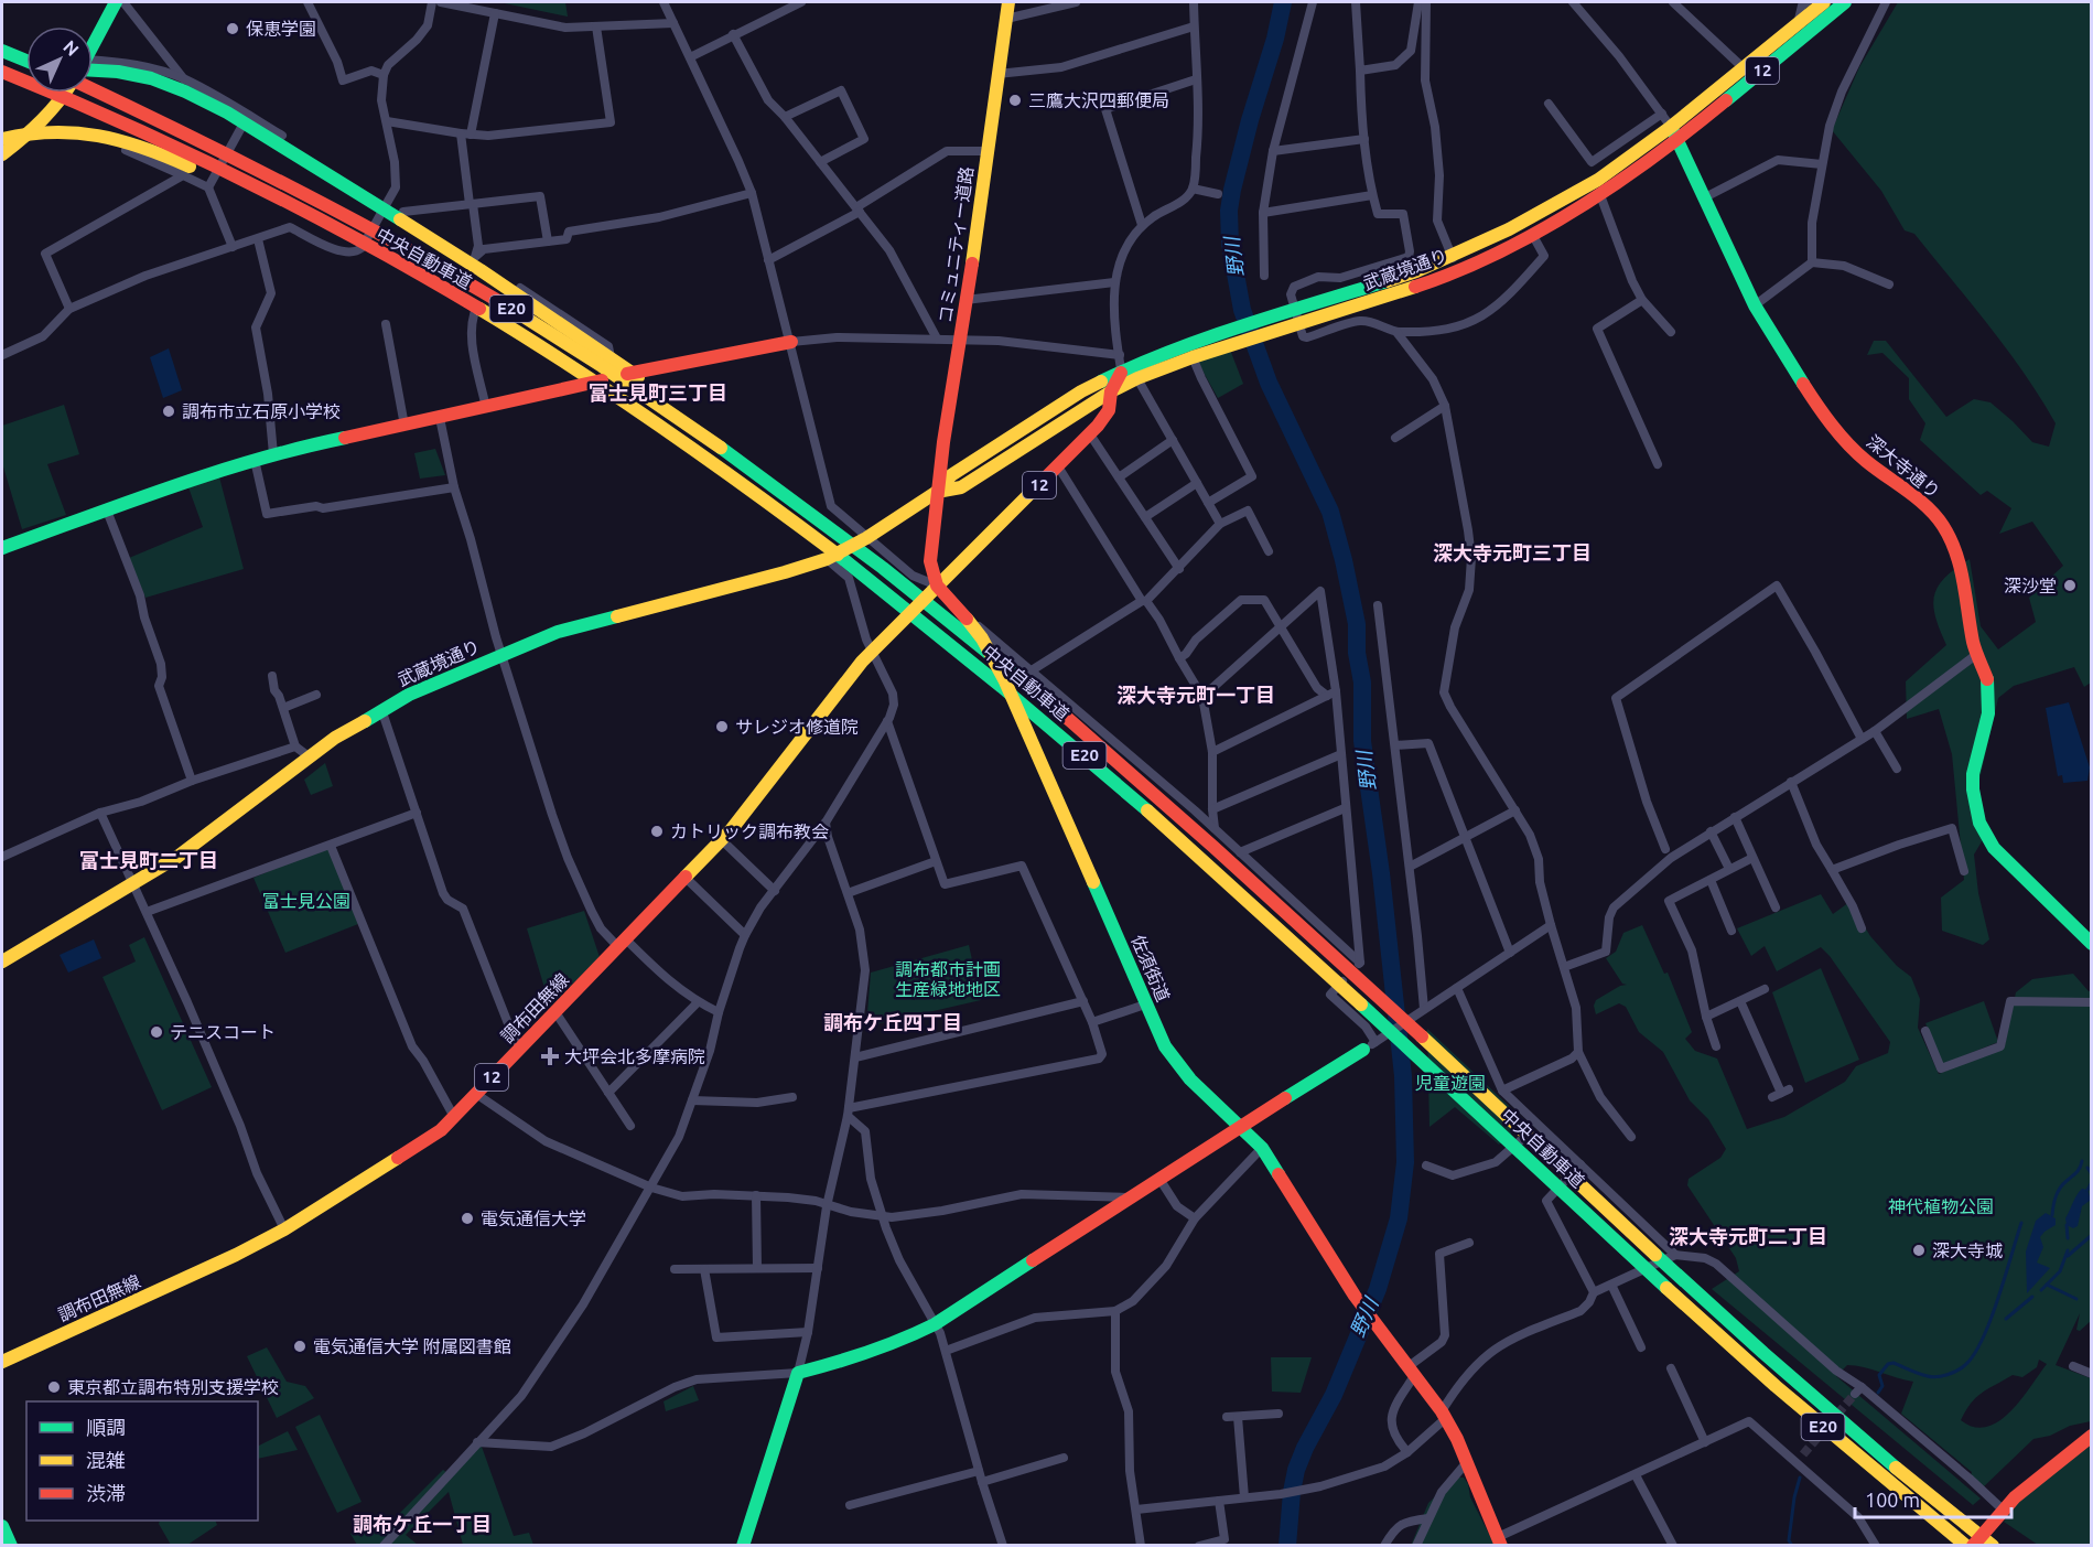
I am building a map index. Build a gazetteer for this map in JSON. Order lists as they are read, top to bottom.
{
  "streets": {
    "main road": [
      "12",
      "コミュニティー道路",
      "中央自動車道",
      "武蔵境通り",
      "E20",
      "深大寺通り",
      "佐須街道",
      "調布田無線"
    ]
  },
  "crossings": [
    ["12", "コミュニティー道路"],
    ["12", "武蔵境通り"],
    ["12", "佐須街道"],
    ["12", "調布田無線"],
    ["コミュニティー道路", "武蔵境通り"],
    ["コミュニティー道路", "佐須街道"],
    ["武蔵境通り", "深大寺通り"]
  ],
  "districts": [
    "富士見町三丁目",
    "深大寺元町三丁目",
    "深大寺元町一丁目",
    "富士見町二丁目",
    "調布ケ丘四丁目",
    "深大寺元町二丁目",
    "調布ケ丘一丁目"
  ],
  "water": ["野川"],
  "parks": [
    "富士見公園",
    "調布都市計画 生産緑地地区",
    "児童遊園",
    "神代植物公園"
  ],
  "places": {
    "other": [
      "保恵学園",
      "三鷹大沢四郵便局",
      "調布市立石原小学校",
      "深沙堂",
      "サレジオ修道院",
      "カトリック調布教会",
      "テニスコート",
      "電気通信大学",
      "深大寺城",
      "電気通信大学 附属図書館",
      "東京都立調布特別支援学校"
    ],
    "health": ["大坪会北多摩病院"]
  },
  "legend": ["順調", "混雑", "渋滞"],
  "scale_bar": "100 m",
  "north": "top right"
}
